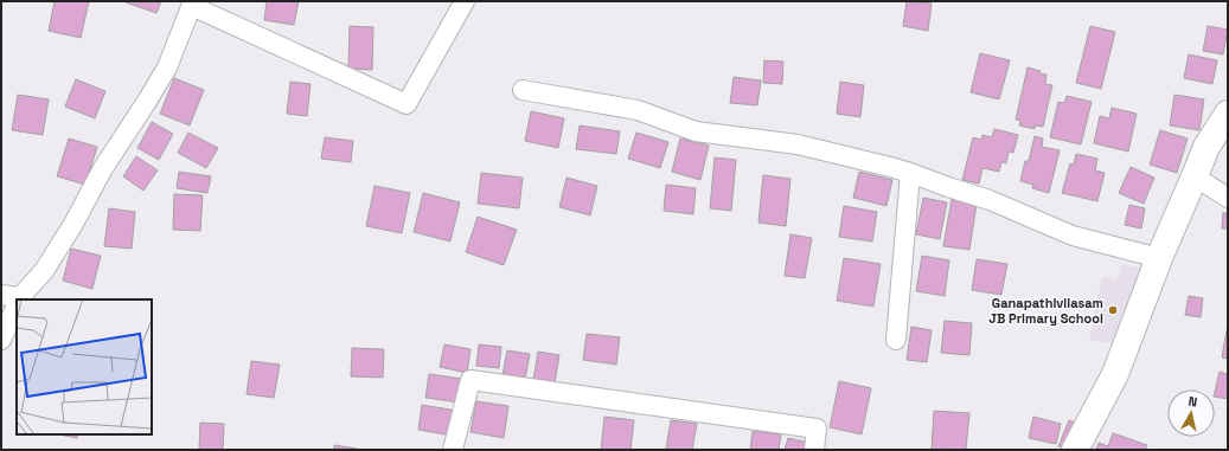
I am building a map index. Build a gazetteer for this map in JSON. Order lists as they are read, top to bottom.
{
  "places": ["Ganapathivilasam JB Primary School"],
  "north": "top"
}
